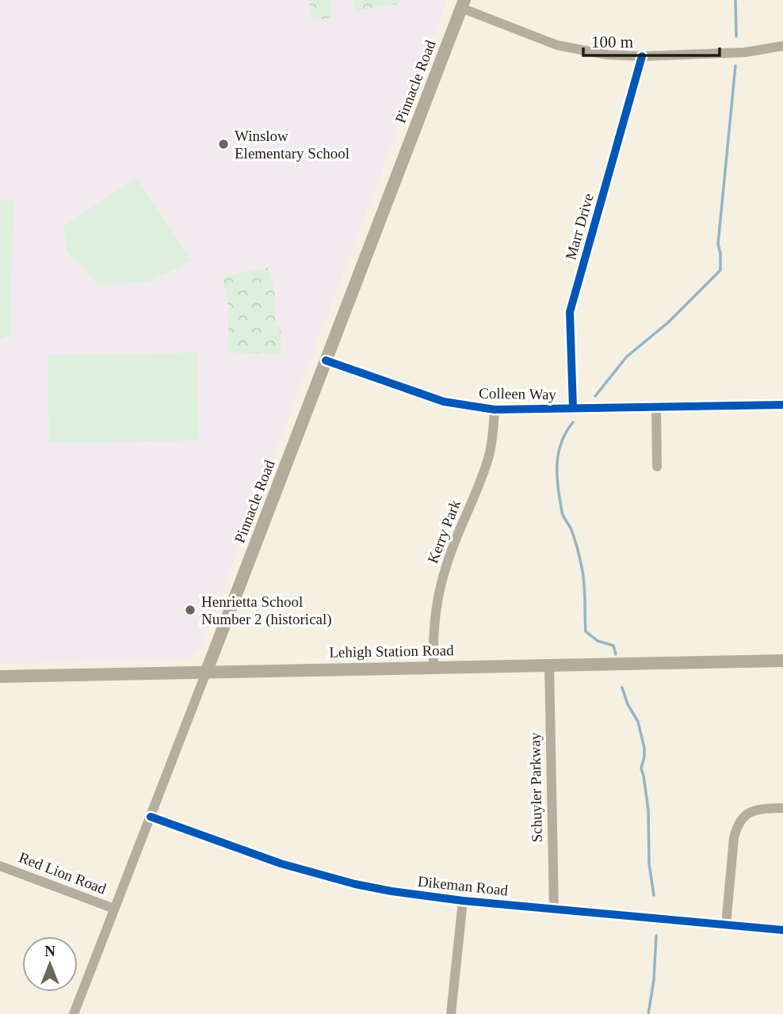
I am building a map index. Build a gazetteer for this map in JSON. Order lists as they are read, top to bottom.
{
  "streets": {
    "main road": ["Pinnacle Road", "Lehigh Station Road"],
    "street": [
      "Marr Drive",
      "Colleen Way",
      "Kerry Park",
      "Schuyler Parkway",
      "Red Lion Road",
      "Dikeman Road"
    ]
  },
  "crossings": [
    ["Pinnacle Road", "Colleen Way"],
    ["Pinnacle Road", "Lehigh Station Road"],
    ["Pinnacle Road", "Red Lion Road"],
    ["Pinnacle Road", "Dikeman Road"],
    ["Marr Drive", "Colleen Way"],
    ["Colleen Way", "Kerry Park"],
    ["Kerry Park", "Lehigh Station Road"],
    ["Lehigh Station Road", "Schuyler Parkway"],
    ["Schuyler Parkway", "Dikeman Road"]
  ],
  "places": ["Winslow Elementary School", "Henrietta School Number 2 (historical)"],
  "scale_bar": "100 m",
  "north": "top"
}
